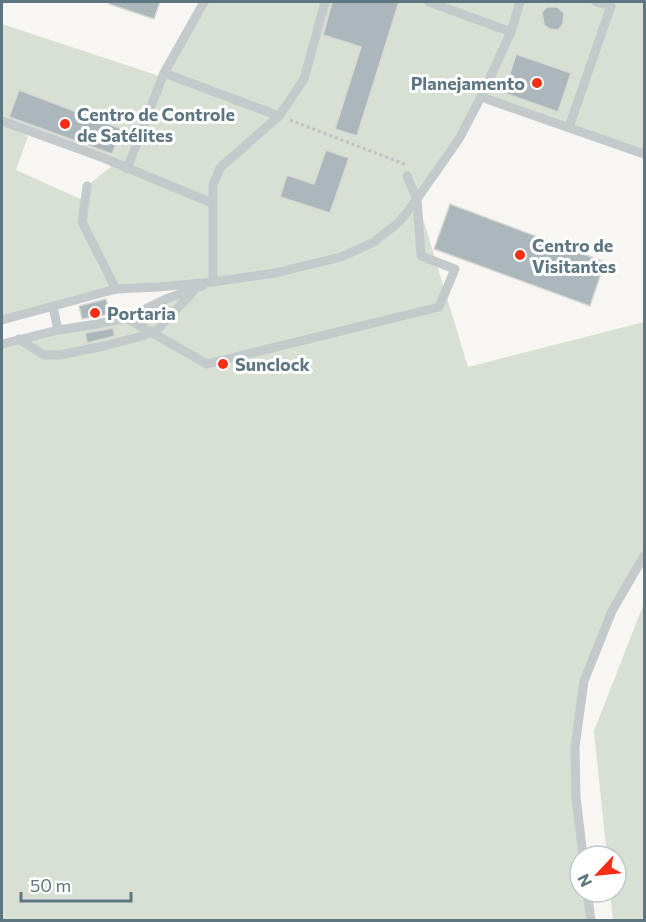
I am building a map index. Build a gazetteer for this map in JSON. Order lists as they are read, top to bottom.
{
  "places": [
    "Planejamento",
    "Centro de Controle de Satélites",
    "Centro de Visitantes",
    "Portaria",
    "Sunclock"
  ],
  "scale_bar": "50 m",
  "north": "bottom left"
}
